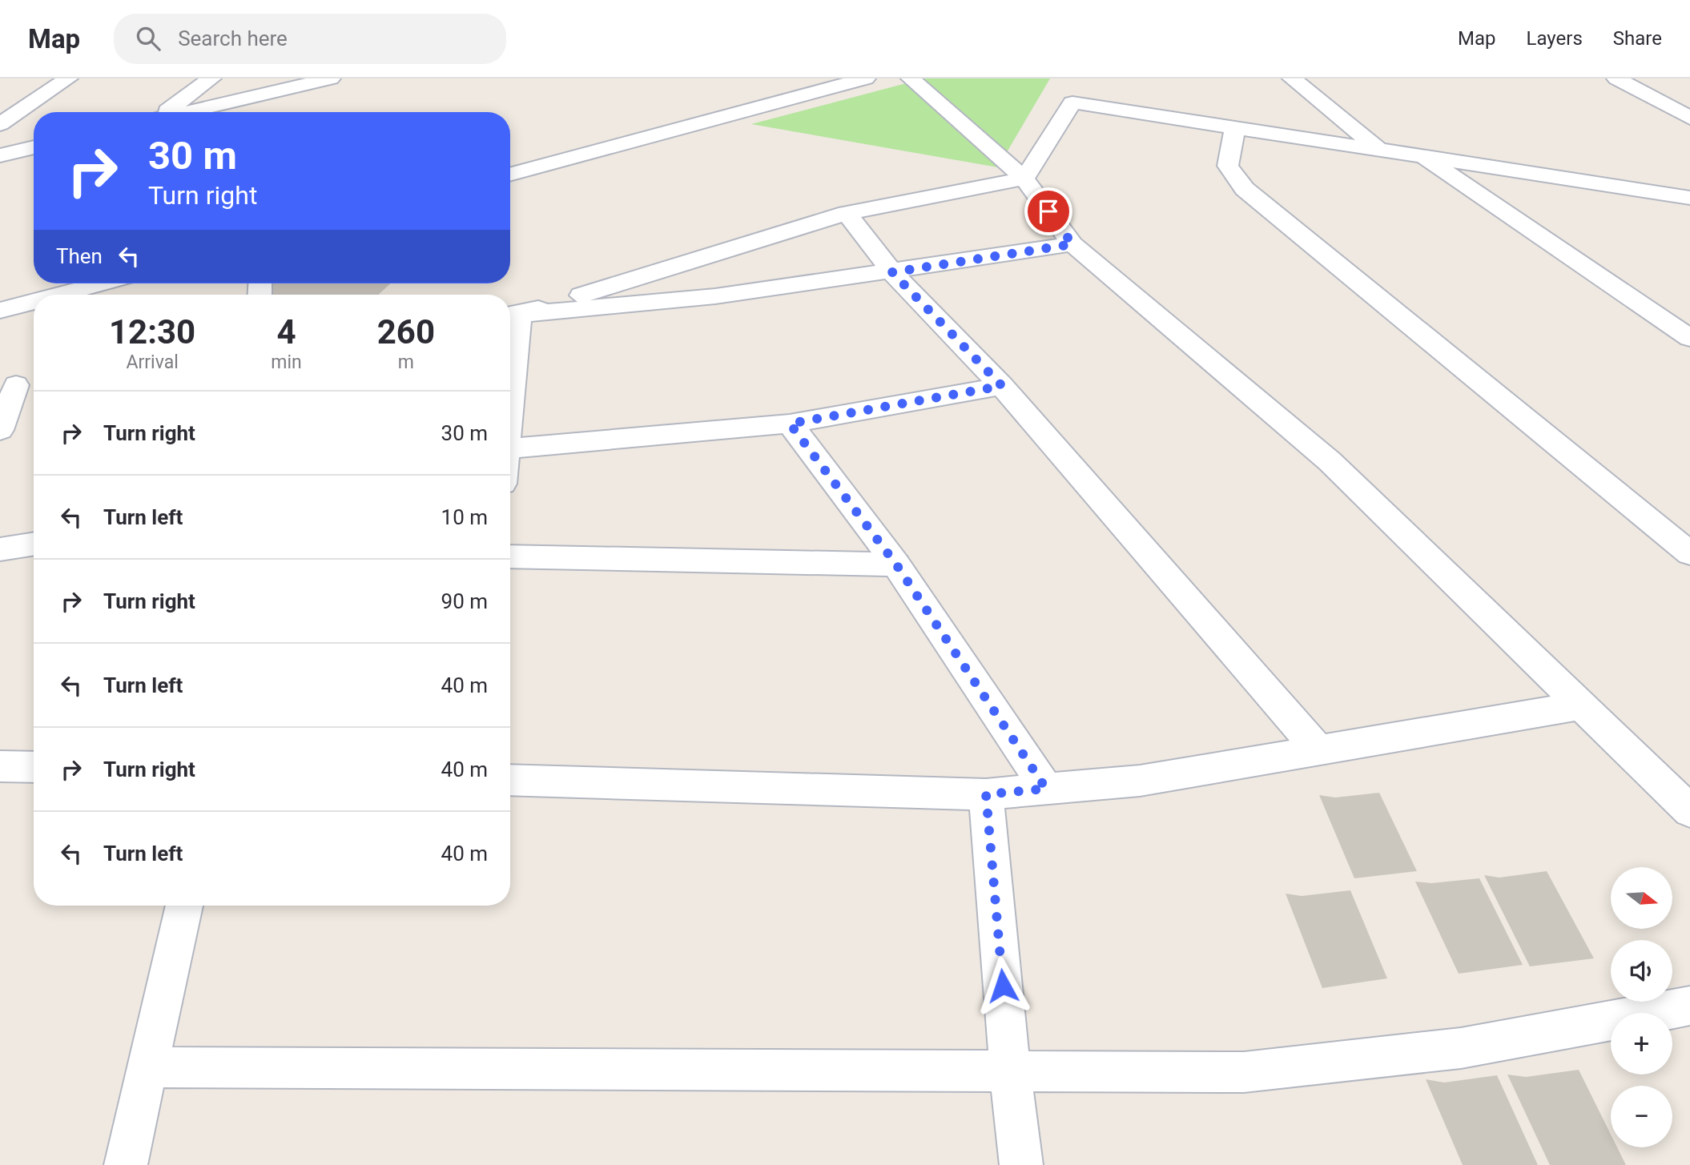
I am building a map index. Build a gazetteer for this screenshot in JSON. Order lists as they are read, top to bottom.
{
  "north": "right",
  "page": {
    "header": "Map",
    "search": "Search here",
    "nav": ["Map", "Layers", "Share"],
    "turn": ["30 m", "Turn right"],
    "then": "Then",
    "eta": [
      "12:30",
      "Arrival",
      "4",
      "min",
      "260",
      "m"
    ],
    "list": [
      {
        "name": "Turn right",
        "value": "30 m"
      },
      {
        "name": "Turn left",
        "value": "10 m"
      },
      {
        "name": "Turn right",
        "value": "90 m"
      },
      {
        "name": "Turn left",
        "value": "40 m"
      },
      {
        "name": "Turn right",
        "value": "40 m"
      },
      {
        "name": "Turn left",
        "value": "40 m"
      }
    ],
    "map_buttons": ["+", "−"]
  }
}
